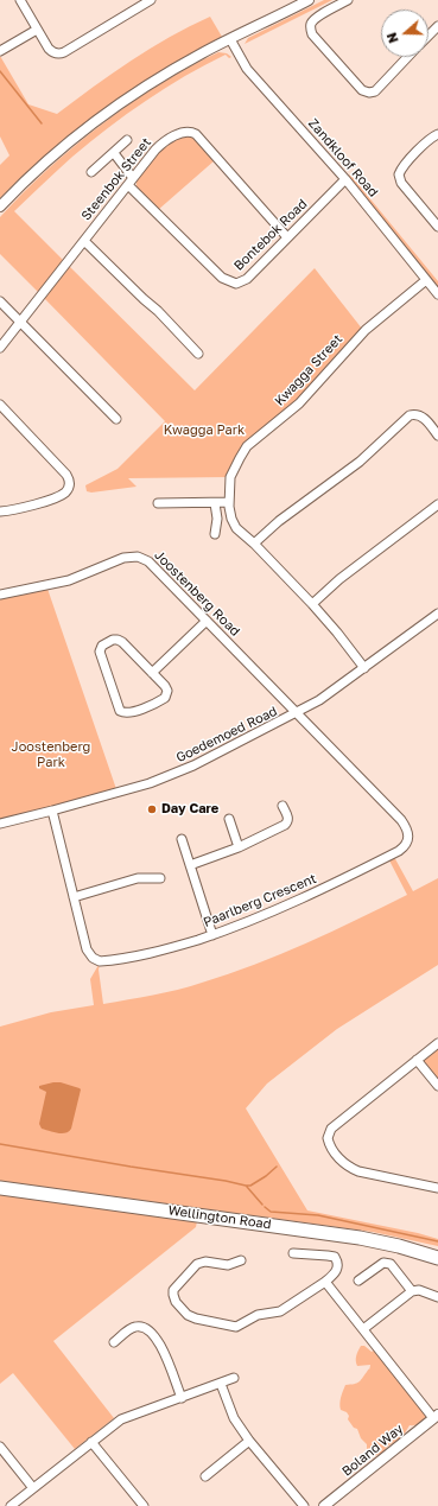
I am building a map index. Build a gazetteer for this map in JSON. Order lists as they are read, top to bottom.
{
  "streets": {
    "main road": ["Wellington Road"],
    "street": [
      "Zandkloof Road",
      "Steenbok Street",
      "Bontebok Road",
      "Kwagga Street",
      "Joostenberg Road",
      "Goedemoed Road",
      "Paarlberg Crescent",
      "Boland Way"
    ]
  },
  "crossings": [
    ["Zandkloof Road", "Bontebok Road"],
    ["Zandkloof Road", "Kwagga Street"],
    ["Steenbok Street", "Bontebok Road"],
    ["Kwagga Street", "Goedemoed Road"],
    ["Joostenberg Road", "Goedemoed Road"],
    ["Joostenberg Road", "Paarlberg Crescent"],
    ["Goedemoed Road", "Paarlberg Crescent"]
  ],
  "parks": ["Kwagga Park", "Joostenberg Park"],
  "places": ["Day Care"],
  "north": "left"
}
